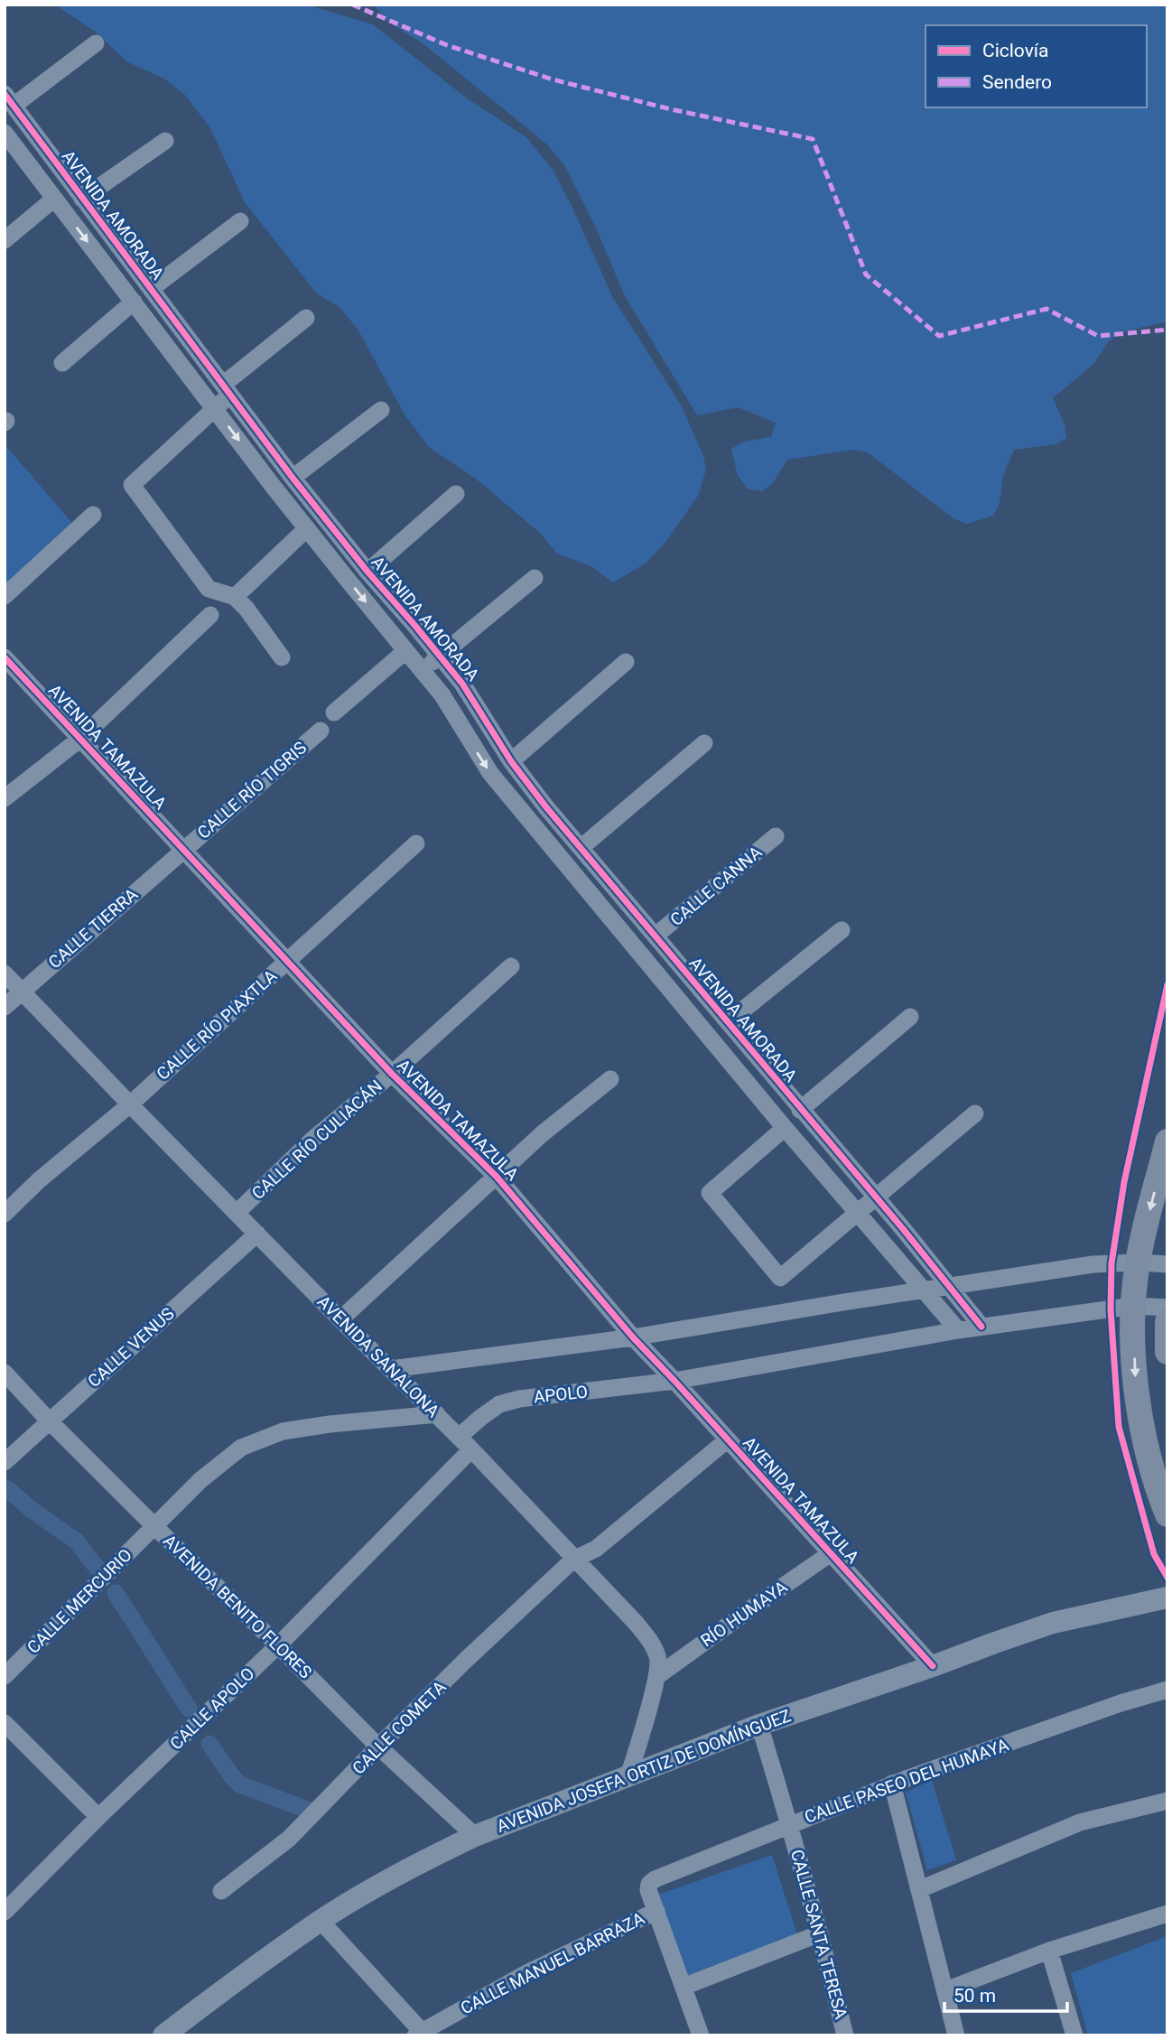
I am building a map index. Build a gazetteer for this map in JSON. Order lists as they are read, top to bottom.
{
  "streets": {
    "street": [
      "AVENIDA AMORADA",
      "AVENIDA TAMAZULA",
      "CALLE RÍO TIGRIS",
      "CALLE CANNA",
      "CALLE TIERRA",
      "CALLE RÍO PIAXTLA",
      "CALLE RÍO CULIACÁN",
      "CALLE VENUS",
      "AVENIDA SANALONA",
      "APOLO",
      "CALLE MERCURIO",
      "AVENIDA BENITO FLORES",
      "RÍO HUMAYA",
      "CALLE APOLO",
      "CALLE COMETA",
      "AVENIDA JOSEFA ORTIZ DE DOMÍNGUEZ",
      "CALLE PASEO DEL HUMAYA",
      "CALLE SANTA TERESA",
      "CALLE MANUEL BARRAZA"
    ]
  },
  "crossings": [
    ["AVENIDA AMORADA", "CALLE CANNA"],
    ["AVENIDA AMORADA", "APOLO"],
    ["AVENIDA TAMAZULA", "CALLE RÍO TIGRIS"],
    ["AVENIDA TAMAZULA", "CALLE TIERRA"],
    ["AVENIDA TAMAZULA", "CALLE RÍO PIAXTLA"],
    ["AVENIDA TAMAZULA", "CALLE RÍO CULIACÁN"],
    ["AVENIDA TAMAZULA", "APOLO"],
    ["AVENIDA TAMAZULA", "RÍO HUMAYA"],
    ["AVENIDA TAMAZULA", "CALLE COMETA"],
    ["AVENIDA TAMAZULA", "AVENIDA JOSEFA ORTIZ DE DOMÍNGUEZ"],
    ["CALLE RÍO TIGRIS", "CALLE TIERRA"],
    ["CALLE TIERRA", "AVENIDA SANALONA"],
    ["CALLE RÍO PIAXTLA", "AVENIDA SANALONA"],
    ["CALLE RÍO CULIACÁN", "AVENIDA SANALONA"],
    ["CALLE VENUS", "AVENIDA SANALONA"],
    ["CALLE VENUS", "AVENIDA BENITO FLORES"],
    ["AVENIDA SANALONA", "APOLO"],
    ["AVENIDA SANALONA", "CALLE MERCURIO"],
    ["AVENIDA SANALONA", "RÍO HUMAYA"],
    ["AVENIDA SANALONA", "CALLE APOLO"],
    ["AVENIDA SANALONA", "CALLE COMETA"],
    ["AVENIDA SANALONA", "AVENIDA JOSEFA ORTIZ DE DOMÍNGUEZ"],
    ["APOLO", "CALLE APOLO"],
    ["CALLE MERCURIO", "AVENIDA BENITO FLORES"],
    ["AVENIDA BENITO FLORES", "CALLE APOLO"],
    ["AVENIDA BENITO FLORES", "CALLE COMETA"],
    ["AVENIDA BENITO FLORES", "AVENIDA JOSEFA ORTIZ DE DOMÍNGUEZ"],
    ["AVENIDA JOSEFA ORTIZ DE DOMÍNGUEZ", "CALLE SANTA TERESA"],
    ["CALLE PASEO DEL HUMAYA", "CALLE SANTA TERESA"],
    ["CALLE PASEO DEL HUMAYA", "CALLE MANUEL BARRAZA"]
  ],
  "legend": ["Ciclovía", "Sendero"],
  "scale_bar": "50 m"
}
